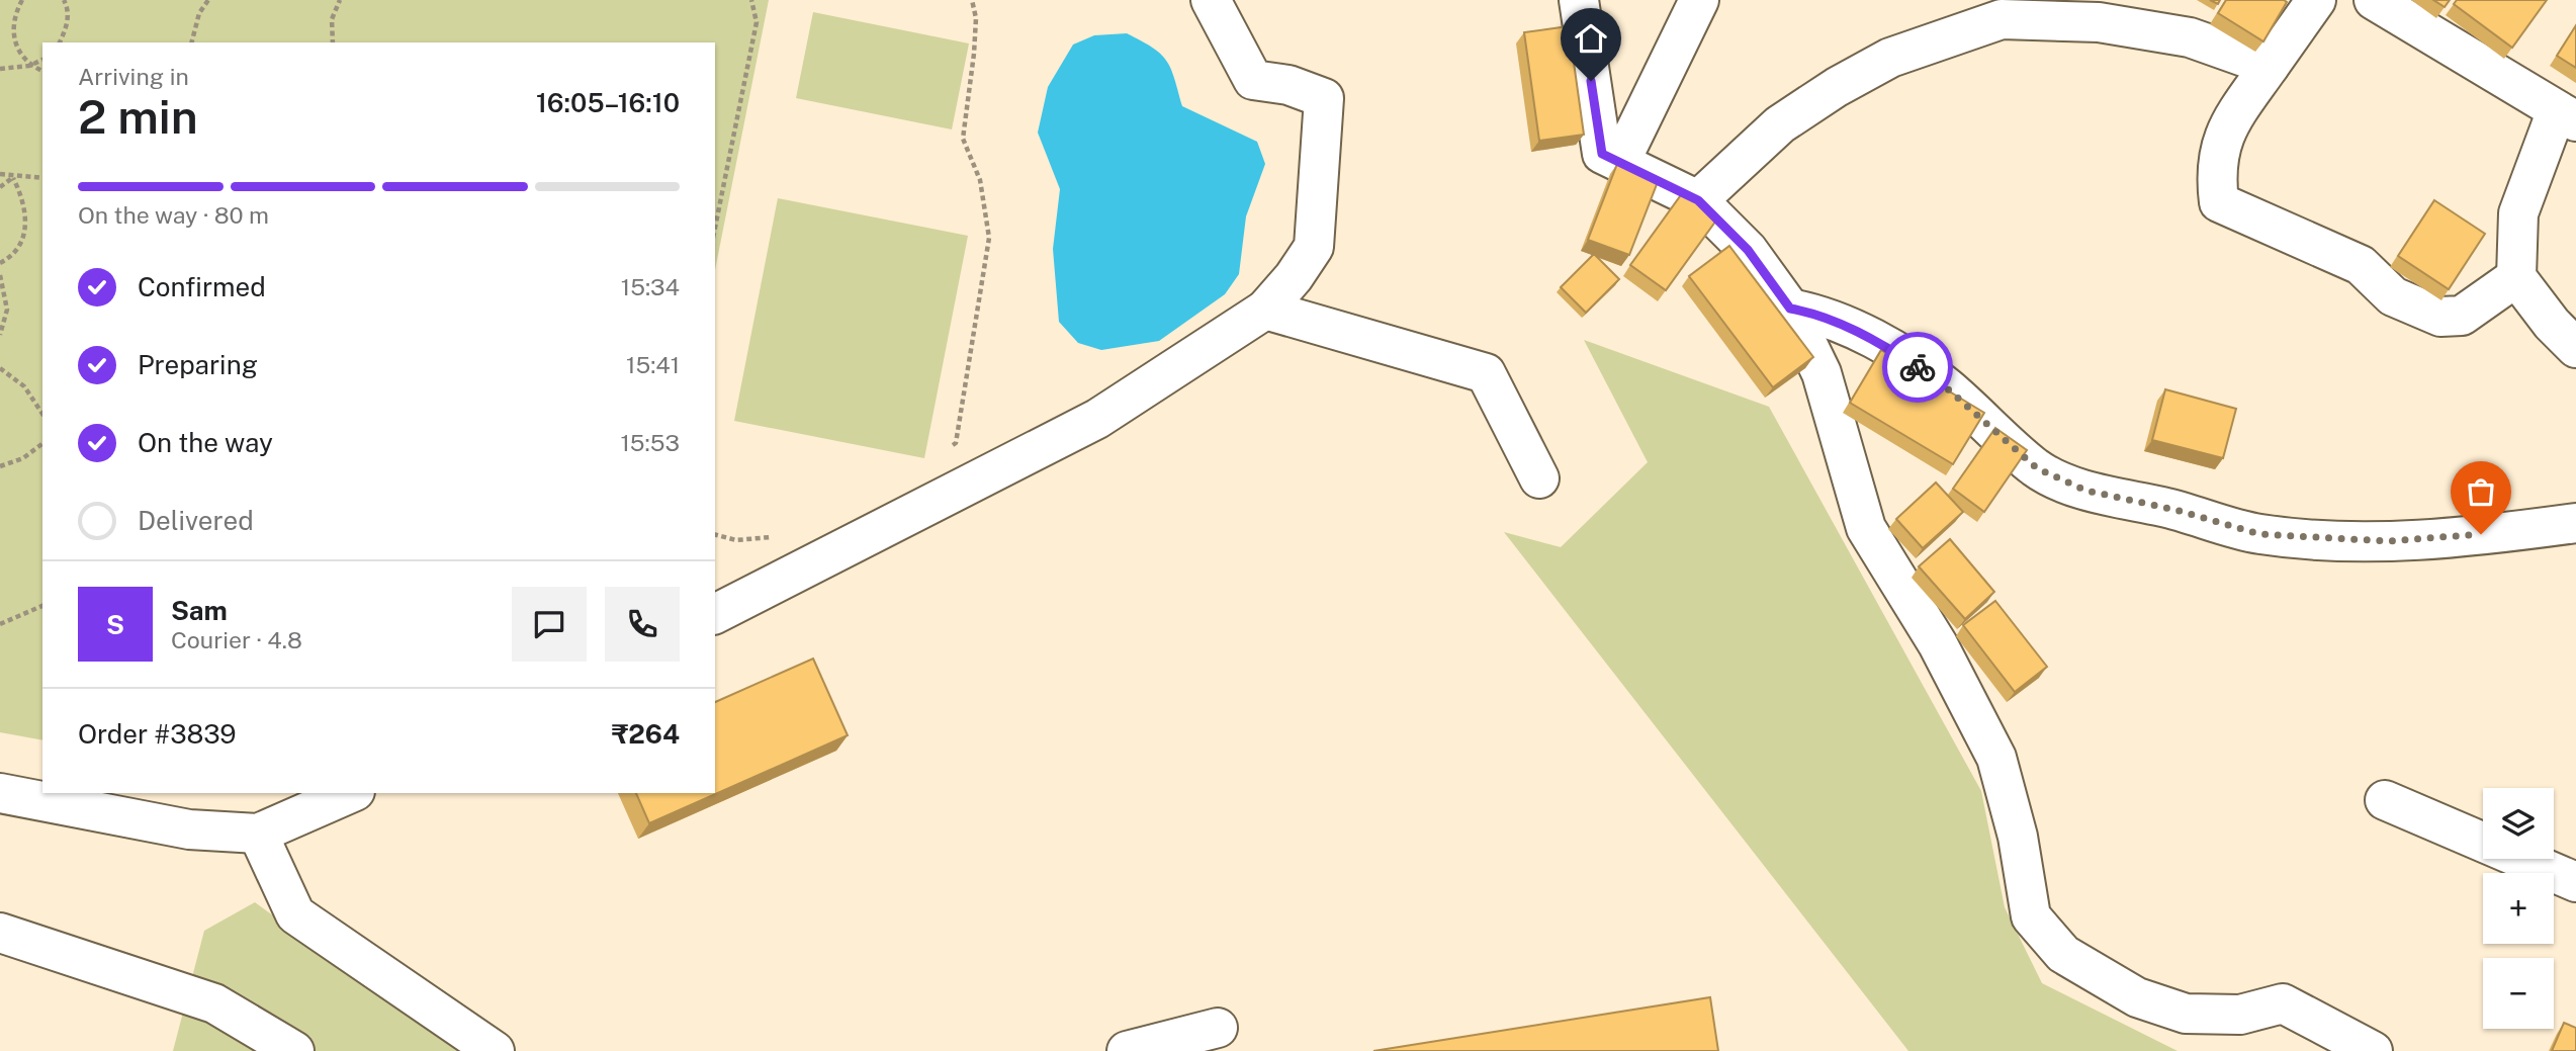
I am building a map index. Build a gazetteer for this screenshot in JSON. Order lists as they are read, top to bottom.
{
  "page": {
    "heading": ["2 min", "Arriving in", "16:05–16:10"],
    "panel": [
      "Sam",
      "Courier · 4.8",
      "Order #3839",
      "₹264"
    ],
    "bar": "On the way · 80 m",
    "list": [
      ["Confirmed", "15:34"],
      ["Preparing", "15:41"],
      ["On the way", "15:53"],
      "Delivered"
    ],
    "round": "S",
    "map_buttons": ["+", "−"]
  }
}
